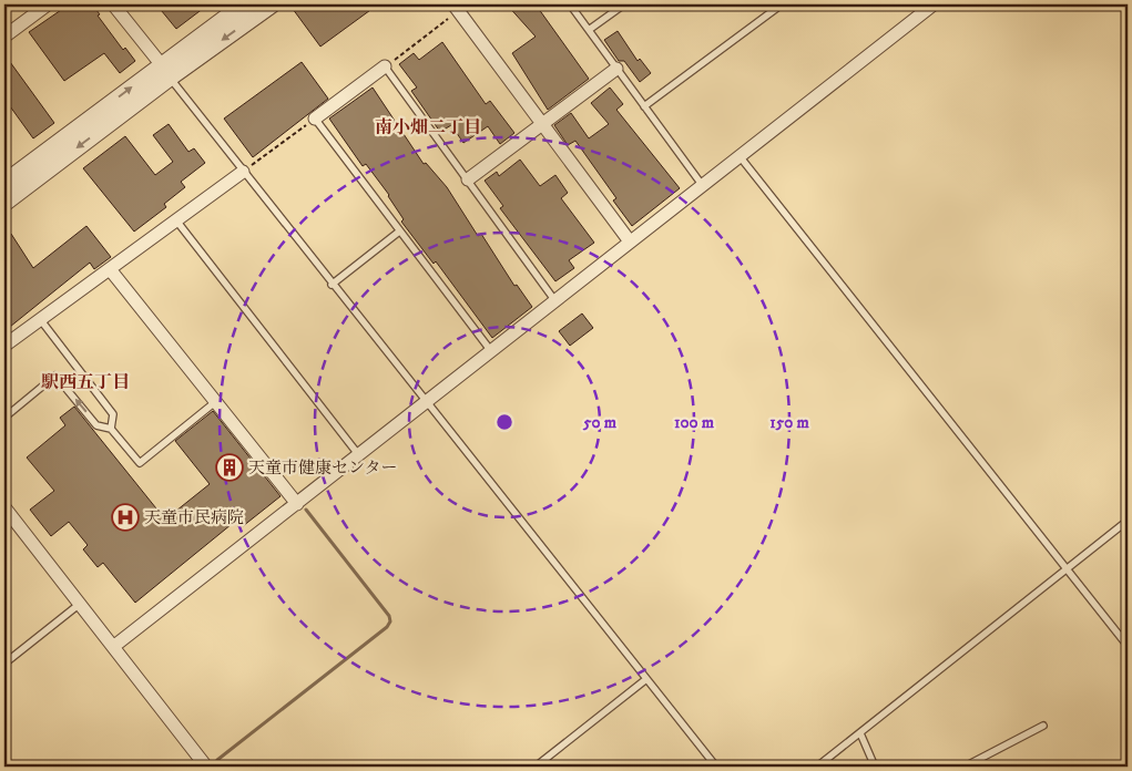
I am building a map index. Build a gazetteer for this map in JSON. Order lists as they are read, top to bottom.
{
  "districts": ["南小畑二丁目", "駅西五丁目"],
  "places": {
    "building": ["天童市健康センター"],
    "hospital": ["天童市民病院"]
  },
  "rings": ["50 m", "100 m", "150 m"]
}
